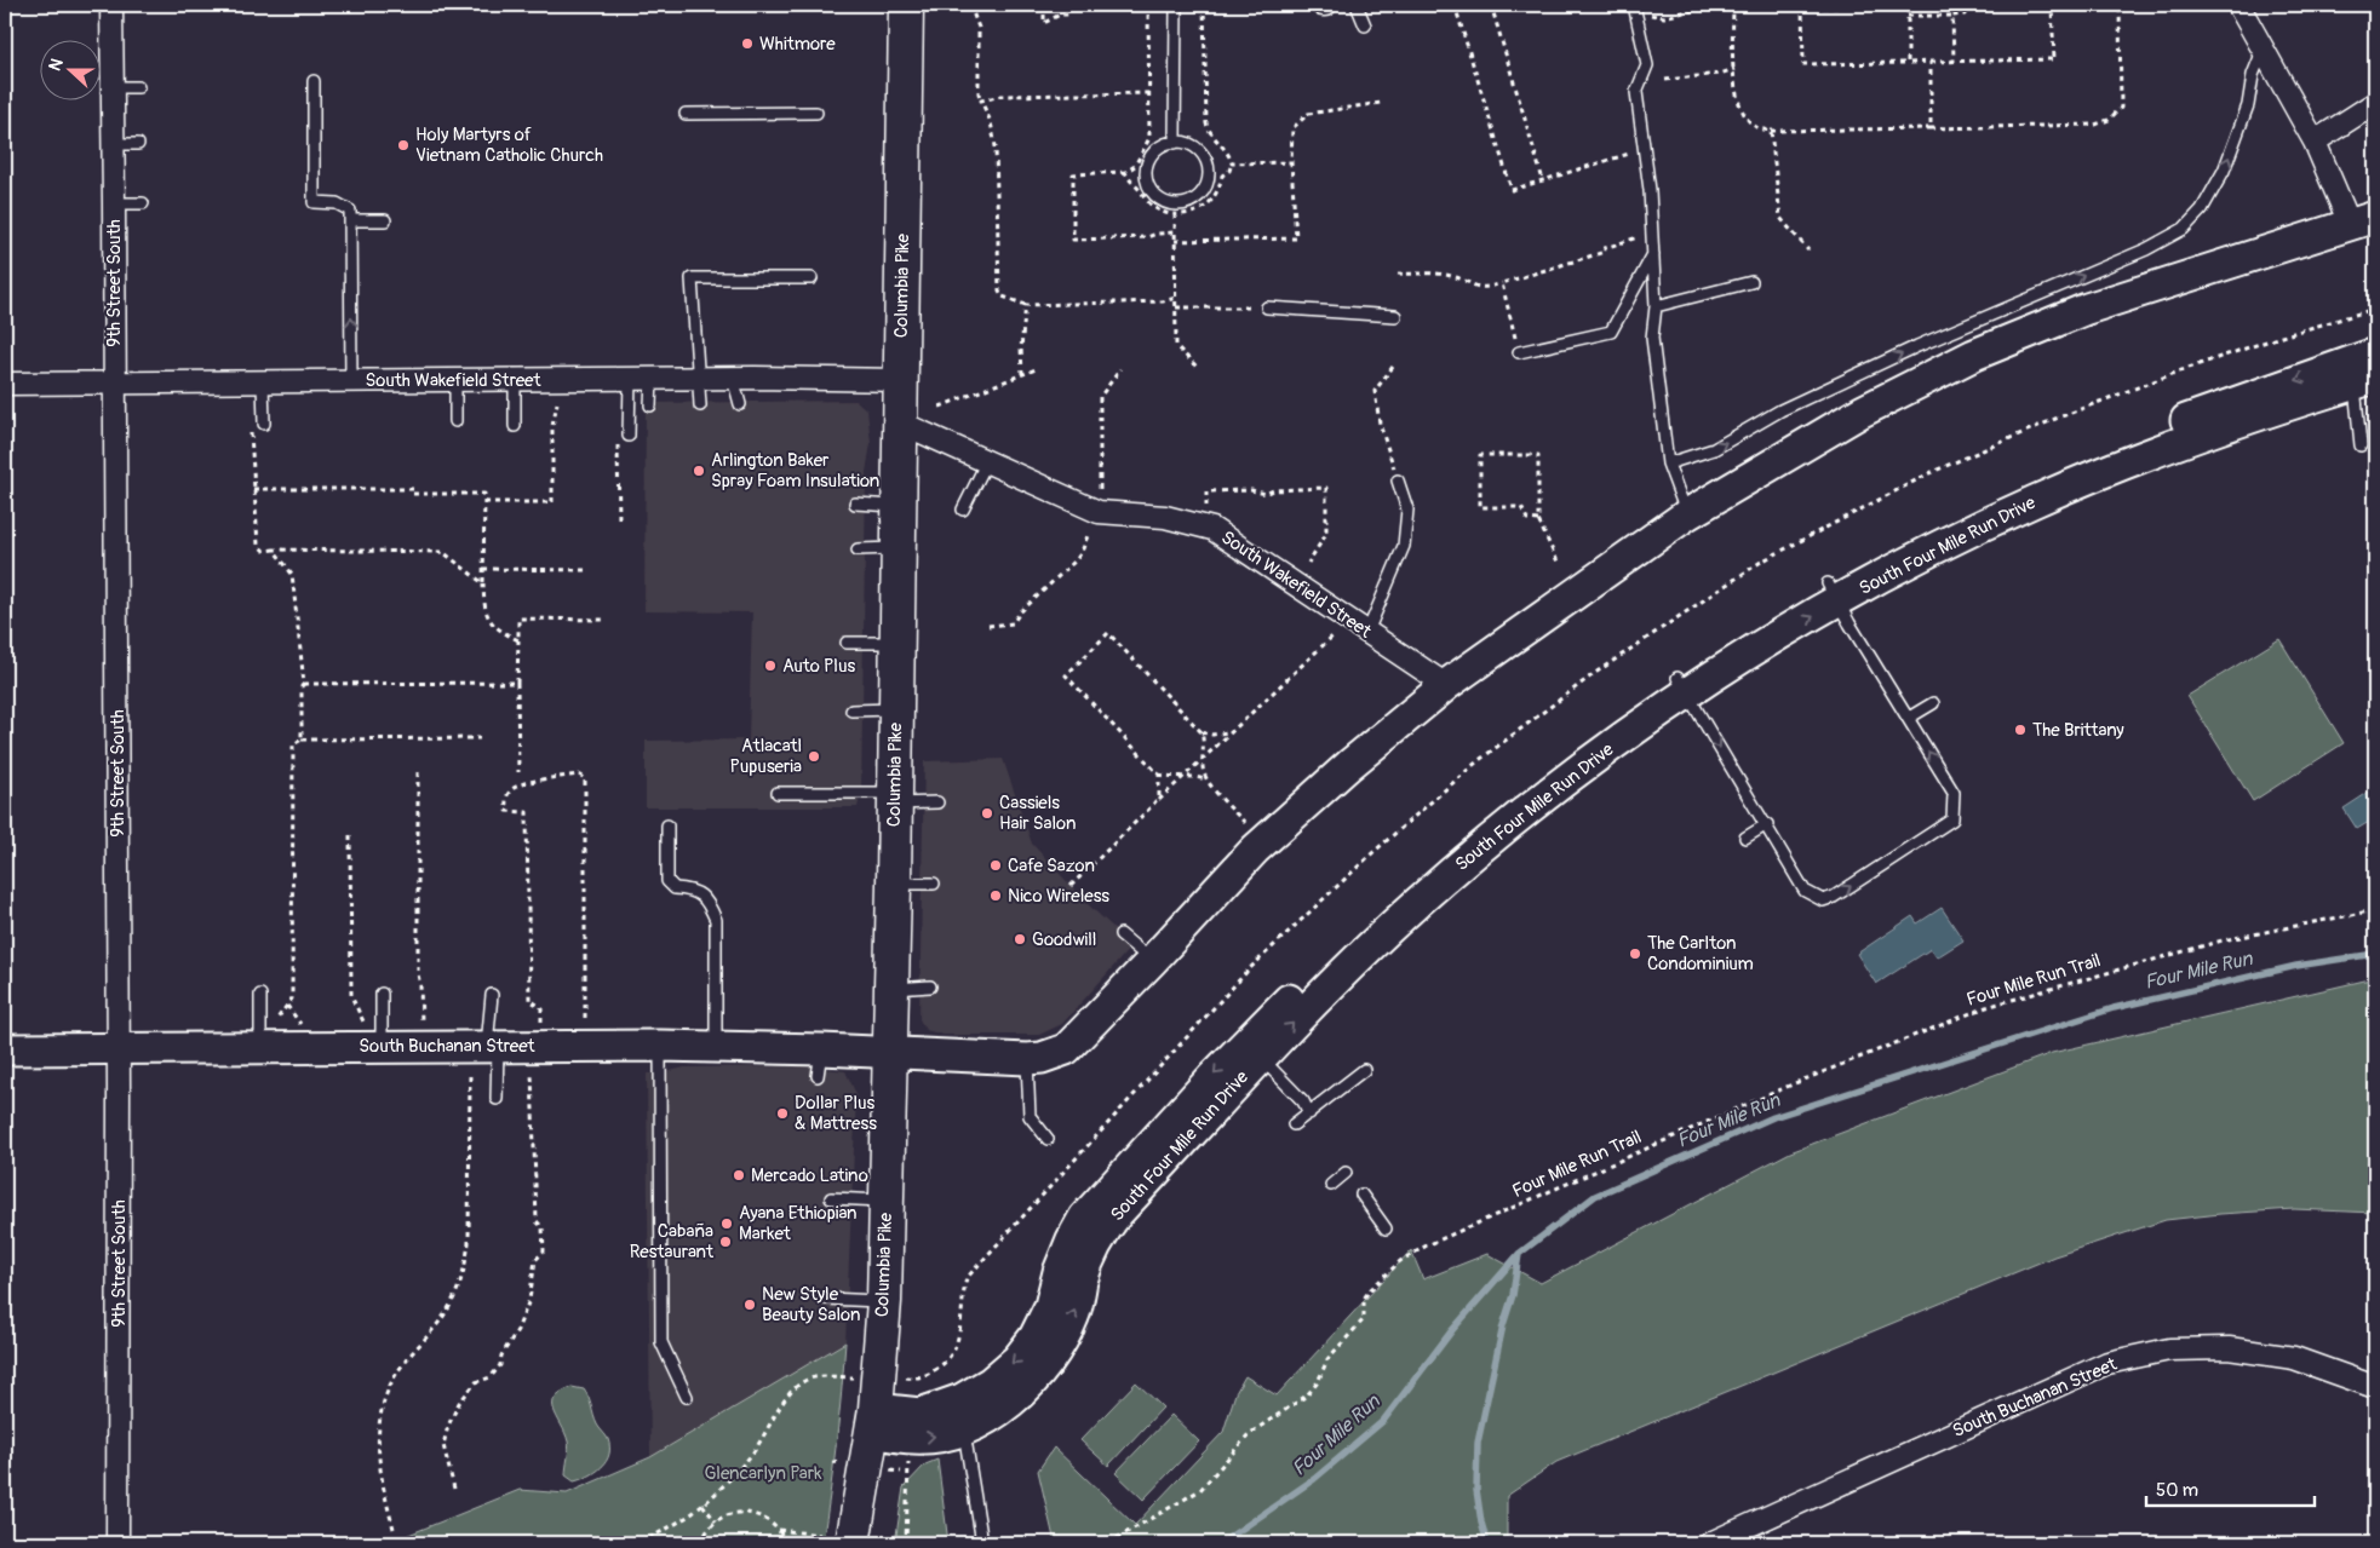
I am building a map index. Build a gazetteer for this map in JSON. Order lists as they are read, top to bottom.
{
  "streets": {
    "main road": ["Columbia Pike"],
    "street": [
      "9th Street South",
      "South Wakefield Street",
      "South Four Mile Run Drive",
      "South Buchanan Street"
    ],
    "path": ["Four Mile Run Trail"]
  },
  "crossings": [
    ["9th Street South", "South Wakefield Street"],
    ["9th Street South", "South Buchanan Street"],
    ["Columbia Pike", "South Wakefield Street"],
    ["Columbia Pike", "South Four Mile Run Drive"],
    ["Columbia Pike", "South Buchanan Street"]
  ],
  "water": ["Four Mile Run"],
  "parks": ["Glencarlyn Park"],
  "places": [
    "Whitmore",
    "Holy Martyrs of Vietnam Catholic Church",
    "Arlington Baker Spray Foam Insulation",
    "Auto Plus",
    "The Brittany",
    "Atlacatl Pupuseria",
    "Cassiels Hair Salon",
    "Cafe Sazon",
    "Nico Wireless",
    "Goodwill",
    "The Carlton Condominium",
    "Dollar Plus & Mattress",
    "Mercado Latino",
    "Ayana Ethiopian Market",
    "Cabaña Restaurant",
    "New Style Beauty Salon"
  ],
  "scale_bar": "50 m",
  "north": "left"
}
